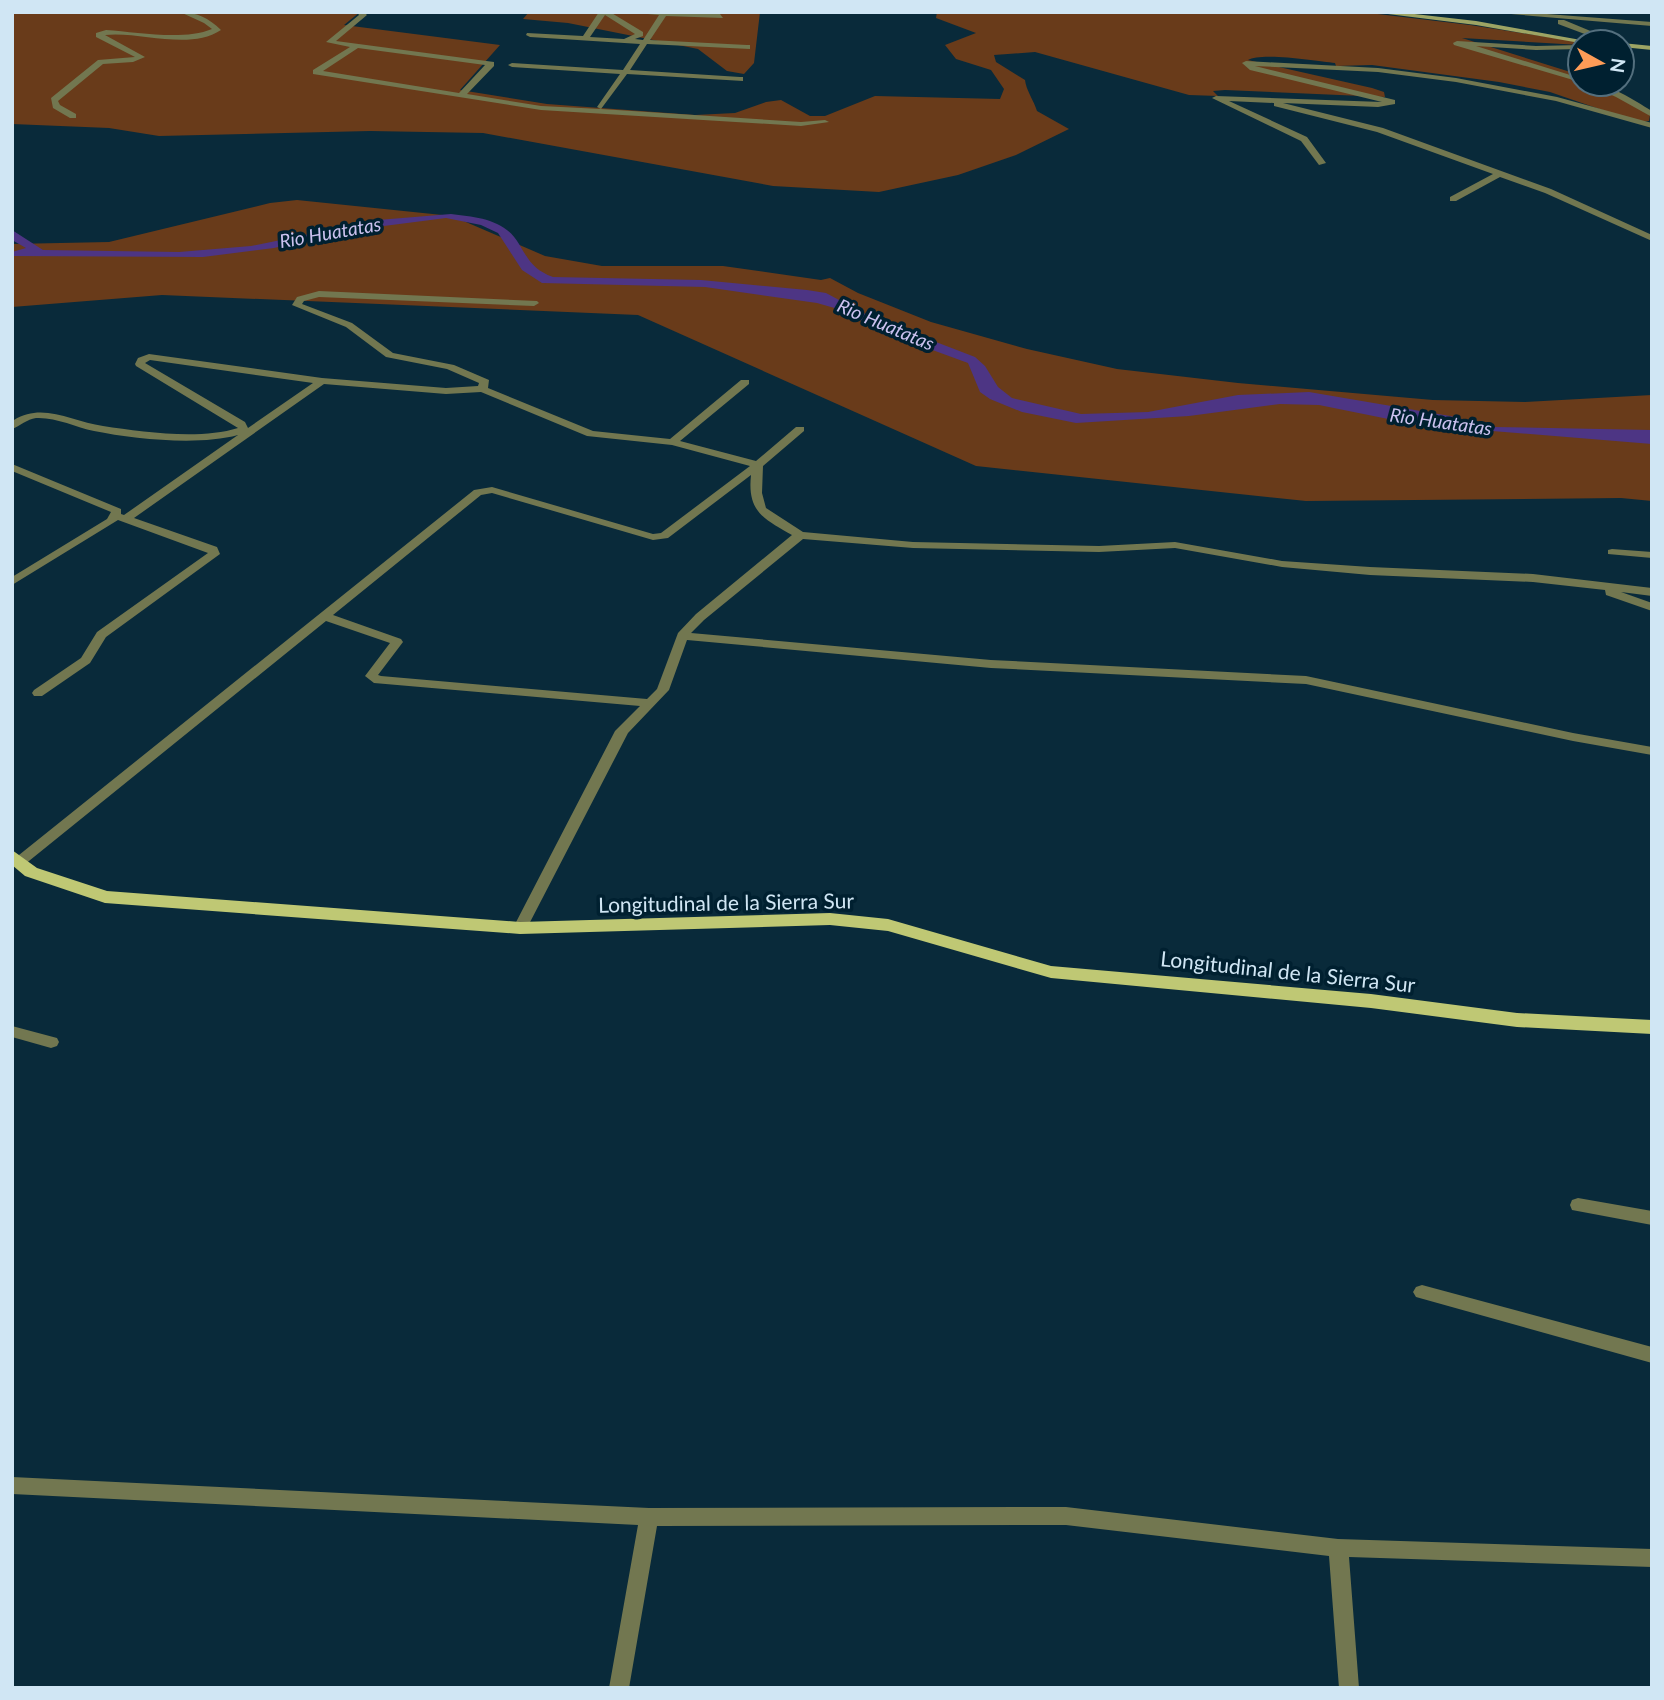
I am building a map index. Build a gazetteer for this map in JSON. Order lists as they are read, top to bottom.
{
  "streets": {
    "main road": ["Longitudinal de la Sierra Sur"]
  },
  "water": ["Rio Huatatas"],
  "north": "right"
}
